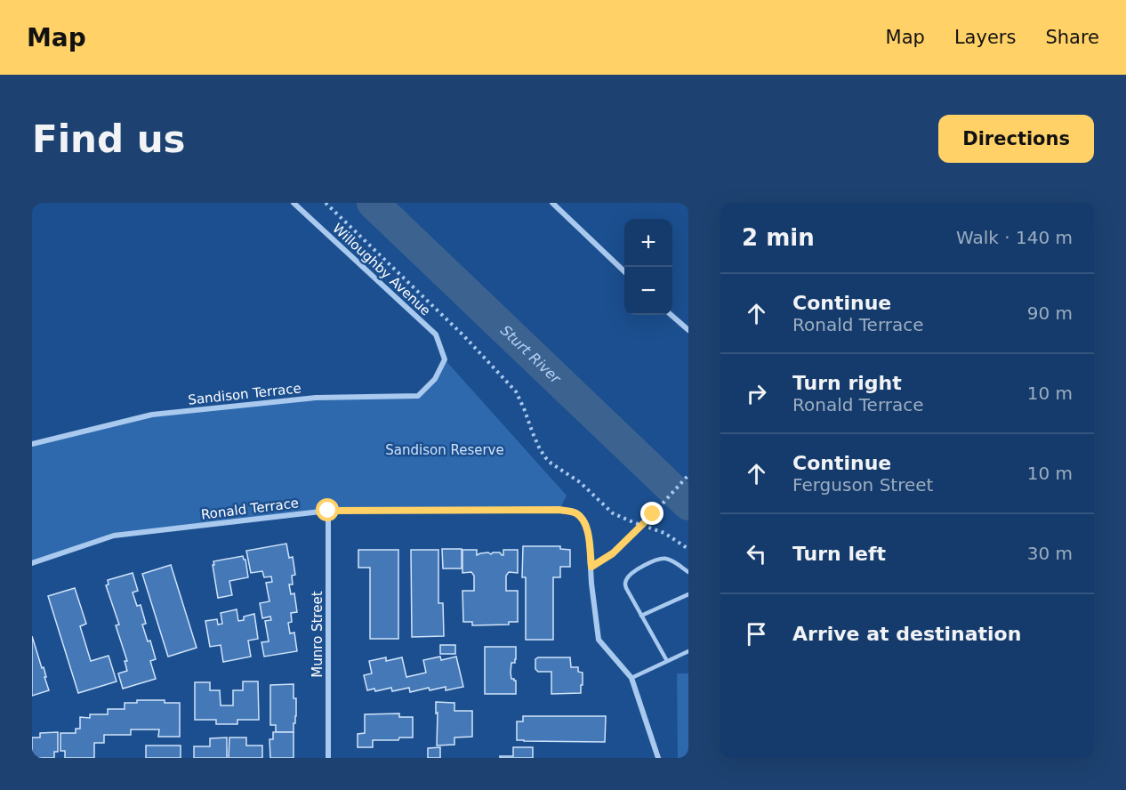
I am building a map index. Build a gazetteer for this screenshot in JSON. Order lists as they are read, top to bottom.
{
  "streets": {
    "street": [
      "Willoughby Avenue",
      "Sandison Terrace",
      "Ronald Terrace",
      "Munro Street"
    ]
  },
  "crossings": [
    ["Willoughby Avenue", "Sandison Terrace"],
    ["Ronald Terrace", "Munro Street"]
  ],
  "water": ["Sturt River"],
  "parks": ["Sandison Reserve"],
  "page": {
    "header": "Map",
    "nav": ["Map", "Layers", "Share"],
    "buttons": "Directions",
    "title": "Find us",
    "heading": ["2 min", "Walk · 140 m"],
    "map_buttons": ["+", "−"],
    "list": [
      ["Continue", "Ronald Terrace", "90 m"],
      ["Turn right", "Ronald Terrace", "10 m"],
      ["Continue", "Ferguson Street", "10 m"],
      ["Turn left", "30 m"],
      "Arrive at destination"
    ]
  }
}
